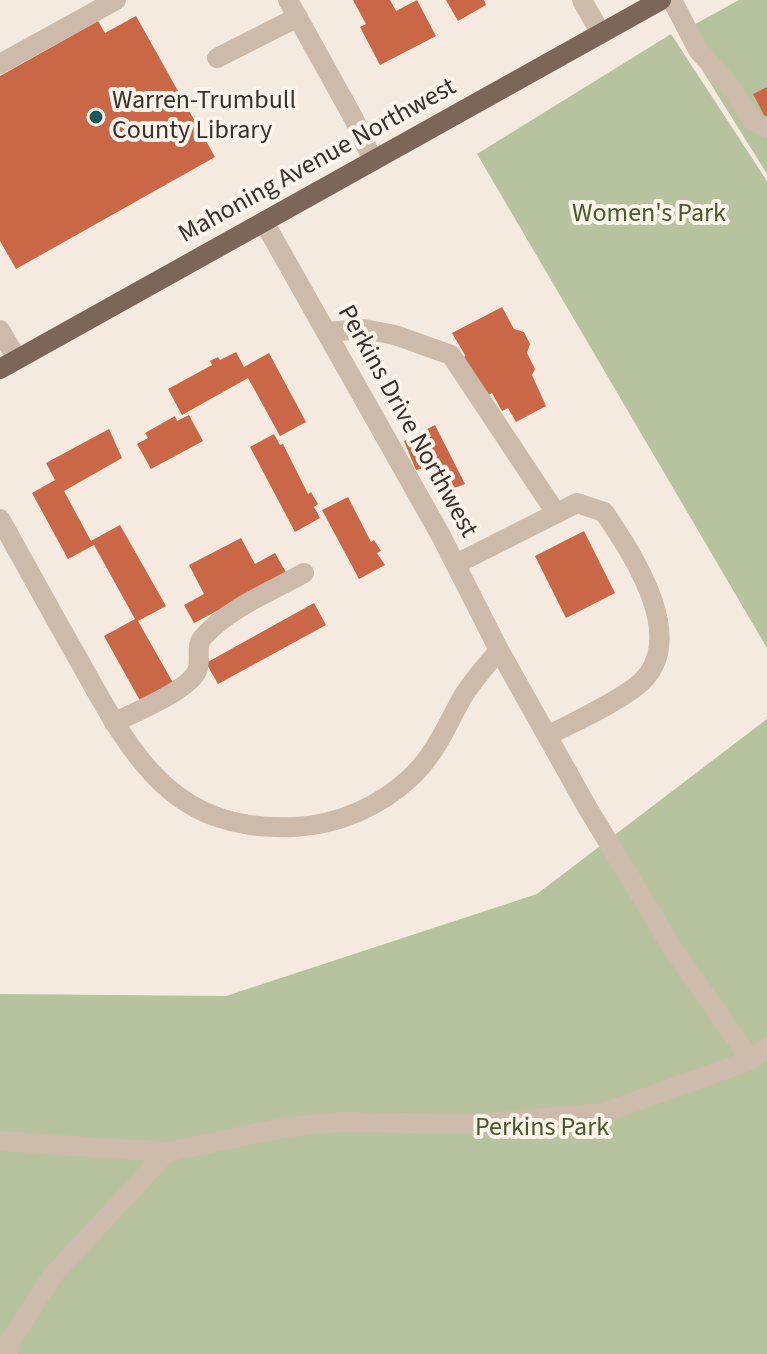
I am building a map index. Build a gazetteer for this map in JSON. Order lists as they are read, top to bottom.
{
  "streets": {
    "main road": ["Mahoning Avenue Northwest"],
    "street": ["Perkins Drive Northwest"]
  },
  "crossings": [
    ["Mahoning Avenue Northwest", "Perkins Drive Northwest"]
  ],
  "parks": ["Women's Park", "Perkins Park"],
  "places": ["Warren-Trumbull County Library"]
}
